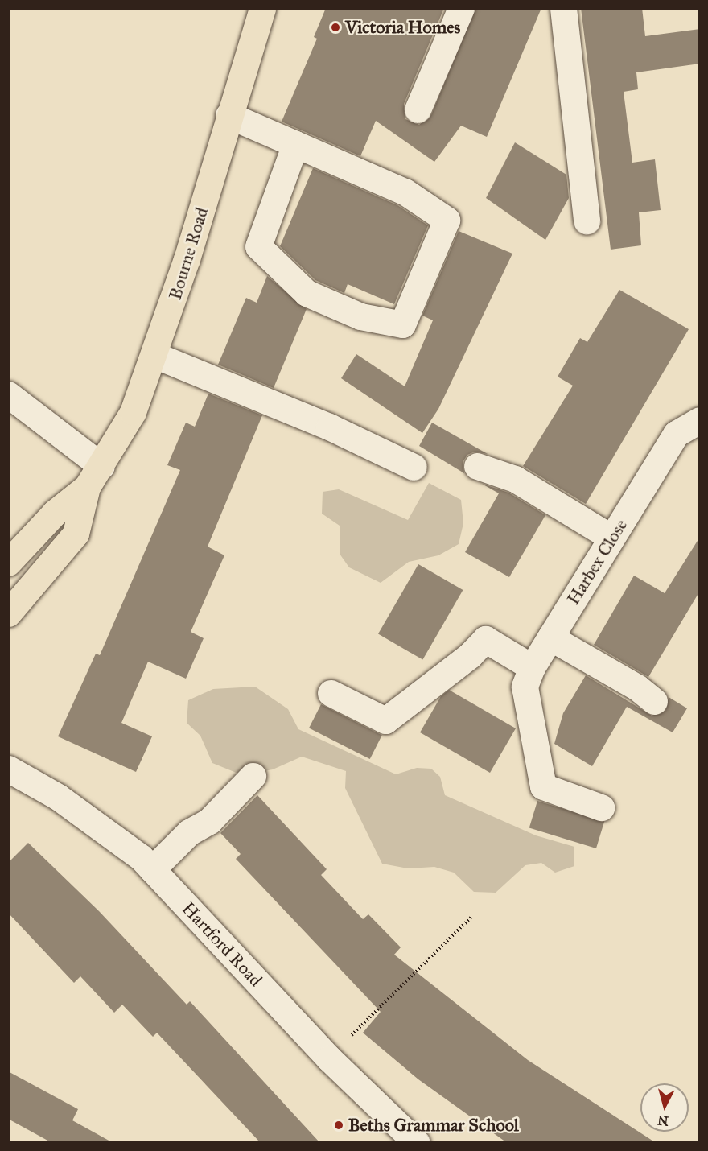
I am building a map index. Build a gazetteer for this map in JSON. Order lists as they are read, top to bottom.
{
  "streets": {
    "main road": ["Bourne Road"],
    "street": ["Harbex Close", "Hartford Road"]
  },
  "places": ["Victoria Homes", "Beths Grammar School"],
  "north": "bottom"
}
